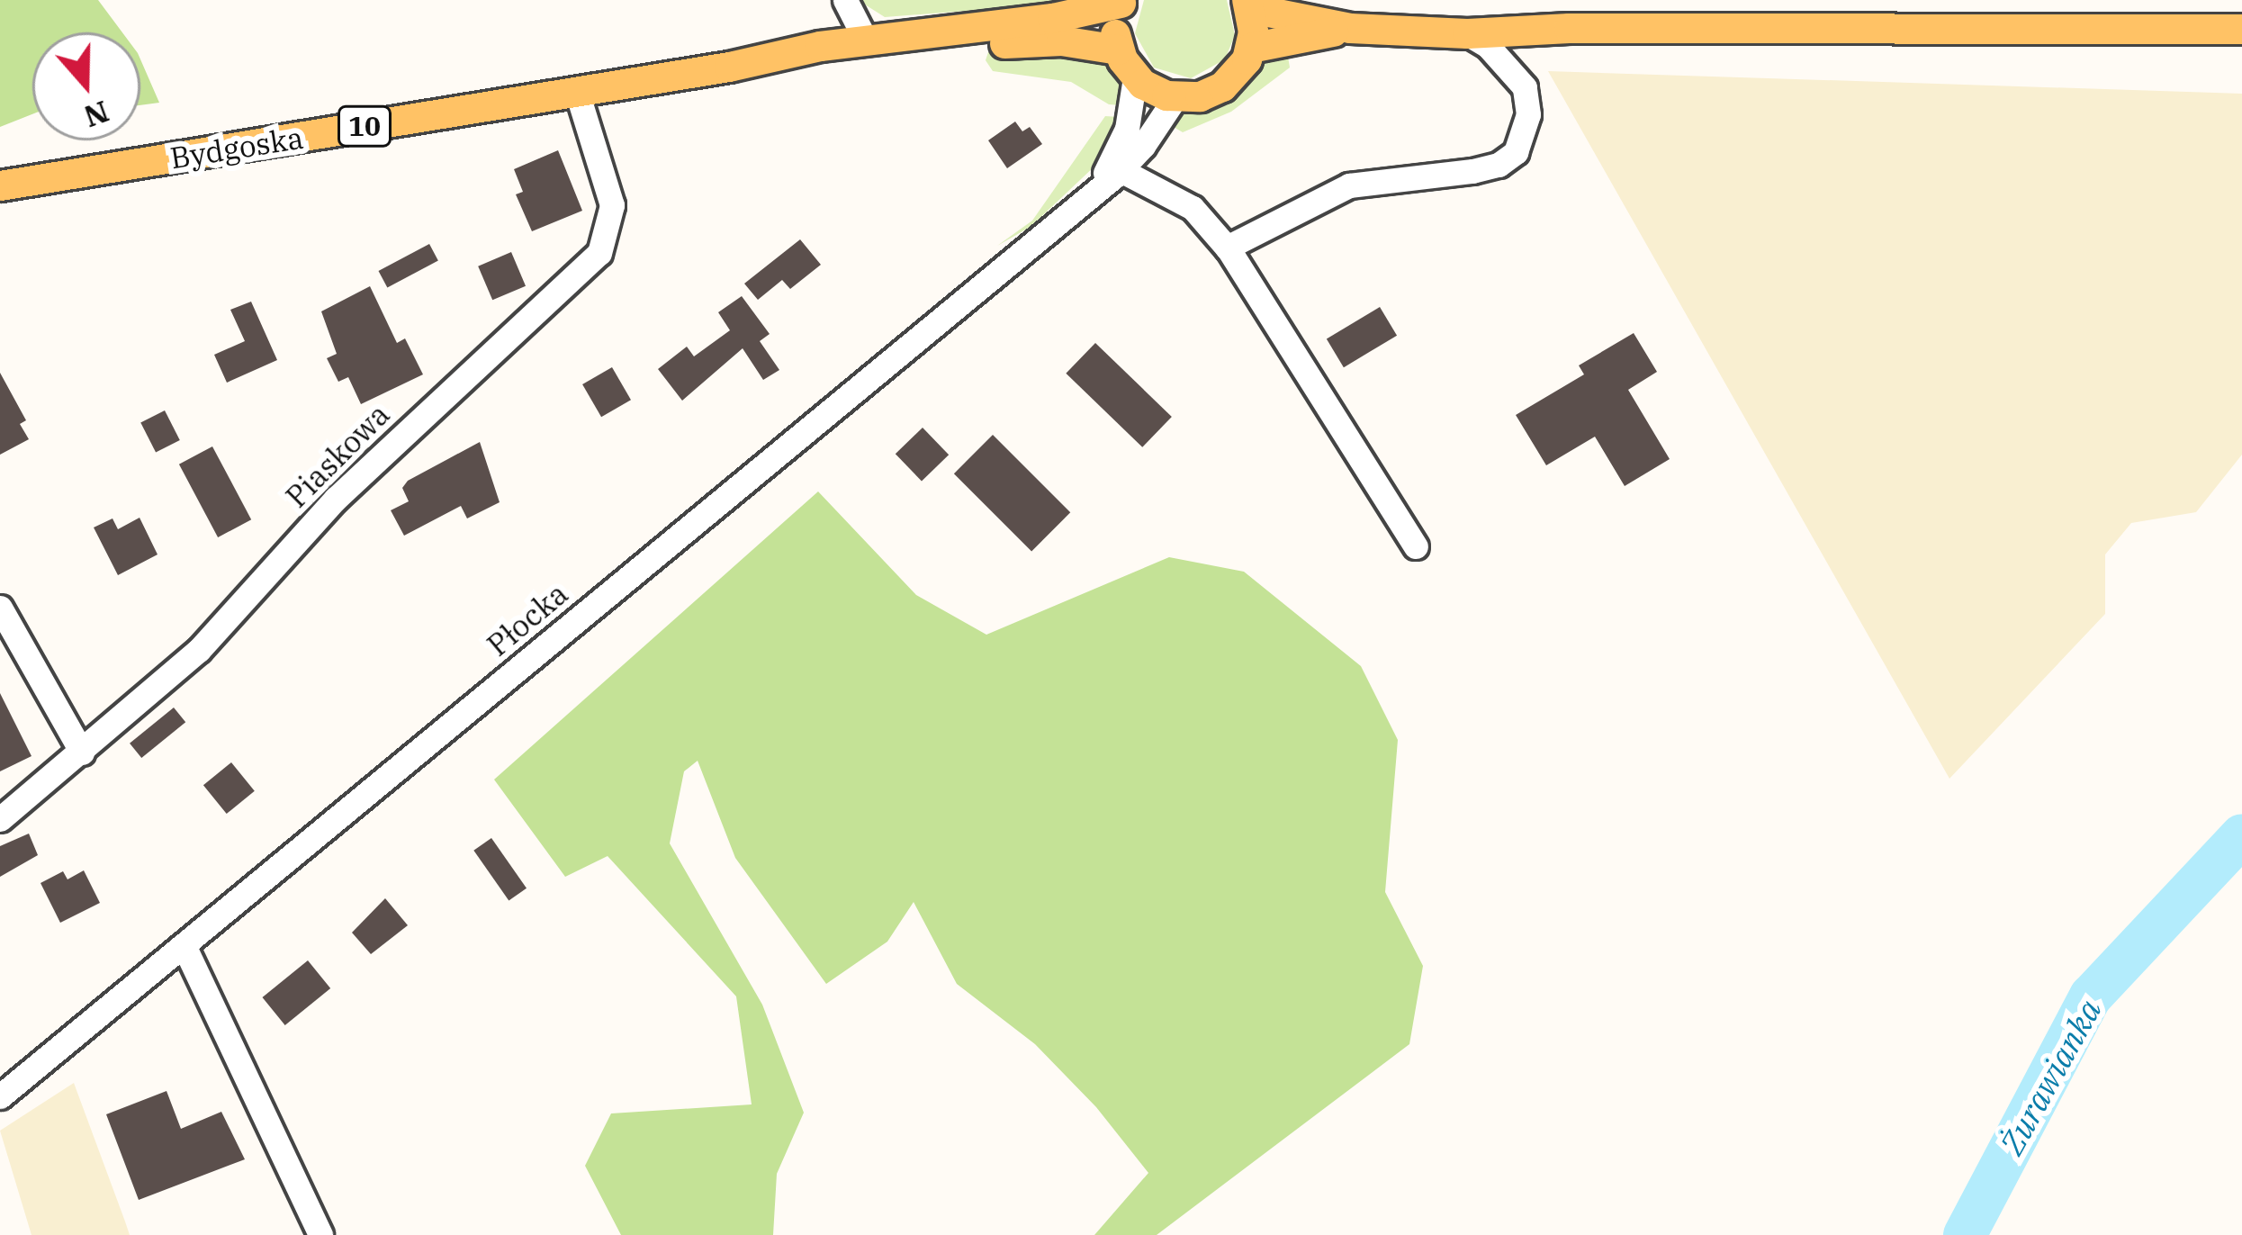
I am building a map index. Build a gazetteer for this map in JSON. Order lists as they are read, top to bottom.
{
  "streets": {
    "main road": ["10", "Bydgoska"],
    "street": ["Piaskowa", "Płocka"]
  },
  "crossings": [
    ["10", "Bydgoska"],
    ["Bydgoska", "Piaskowa"]
  ],
  "water": ["Żurawianka"],
  "north": "bottom"
}
